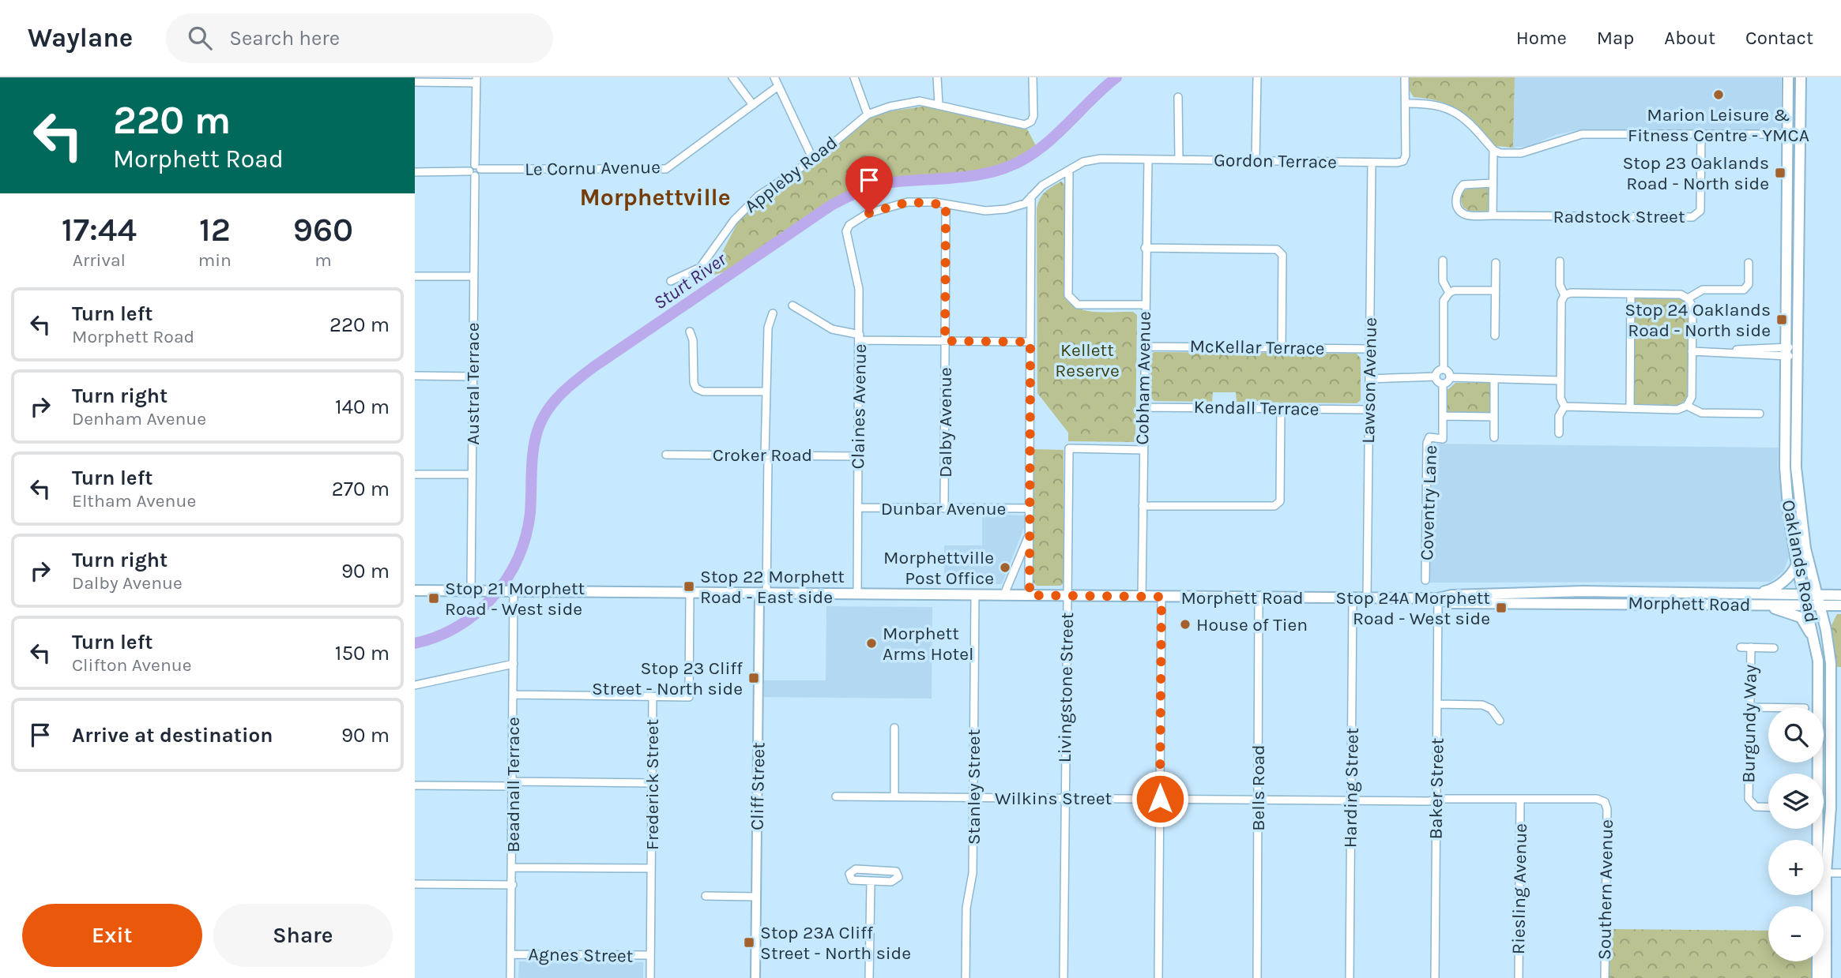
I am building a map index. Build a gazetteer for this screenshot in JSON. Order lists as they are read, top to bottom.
{
  "streets": {
    "main road": ["Oaklands Road", "Morphett Road"],
    "street": [
      "Gordon Terrace",
      "Le Cornu Avenue",
      "Appleby Road",
      "Radstock Street",
      "McKellar Terrace",
      "Cobham Avenue",
      "Lawson Avenue",
      "Austral Terrace",
      "Claines Avenue",
      "Kendall Terrace",
      "Dalby Avenue",
      "Croker Road",
      "Coventry Lane",
      "Dunbar Avenue",
      "Livingstone Street",
      "Burgundy Way",
      "Beadnall Terrace",
      "Frederick Street",
      "Cliff Street",
      "Stanley Street",
      "Bells Road",
      "Harding Street",
      "Baker Street",
      "Wilkins Street",
      "Riesling Avenue",
      "Southern Avenue",
      "Agnes Street"
    ]
  },
  "crossings": [
    ["Gordon Terrace", "Cobham Avenue"],
    ["Gordon Terrace", "Lawson Avenue"],
    ["Gordon Terrace", "Claines Avenue"],
    ["Gordon Terrace", "Dalby Avenue"],
    ["McKellar Terrace", "Cobham Avenue"],
    ["McKellar Terrace", "Lawson Avenue"],
    ["Cobham Avenue", "Kendall Terrace"],
    ["Cobham Avenue", "Morphett Road"],
    ["Cobham Avenue", "Livingstone Street"],
    ["Lawson Avenue", "Kendall Terrace"],
    ["Lawson Avenue", "Morphett Road"],
    ["Austral Terrace", "Morphett Road"],
    ["Claines Avenue", "Croker Road"],
    ["Claines Avenue", "Dunbar Avenue"],
    ["Claines Avenue", "Morphett Road"],
    ["Dalby Avenue", "Dunbar Avenue"],
    ["Oaklands Road", "Morphett Road"],
    ["Morphett Road", "Livingstone Street"],
    ["Morphett Road", "Beadnall Terrace"],
    ["Morphett Road", "Frederick Street"],
    ["Morphett Road", "Cliff Street"],
    ["Morphett Road", "Stanley Street"],
    ["Morphett Road", "Bells Road"],
    ["Morphett Road", "Harding Street"],
    ["Morphett Road", "Baker Street"],
    ["Livingstone Street", "Wilkins Street"],
    ["Beadnall Terrace", "Agnes Street"],
    ["Frederick Street", "Agnes Street"],
    ["Stanley Street", "Wilkins Street"],
    ["Bells Road", "Wilkins Street"],
    ["Harding Street", "Wilkins Street"],
    ["Baker Street", "Wilkins Street"],
    ["Wilkins Street", "Riesling Avenue"],
    ["Wilkins Street", "Southern Avenue"]
  ],
  "districts": ["Morphettville"],
  "water": ["Sturt River"],
  "parks": ["Kellett Reserve"],
  "places": {
    "other": [
      "Marion Leisure & Fitness Centre - YMCA",
      "Morphettville Post Office",
      "House of Tien",
      "Morphett Arms Hotel"
    ],
    "transit": [
      "Stop 23 Oaklands Road - North side",
      "Stop 24 Oaklands Road - North side",
      "Stop 22 Morphett Road - East side",
      "Stop 21 Morphett Road - West side",
      "Stop 24A Morphett Road - West side",
      "Stop 23 Cliff Street - North side",
      "Stop 23A Cliff Street - North side"
    ]
  },
  "page": {
    "header": "Waylane",
    "search": "Search here",
    "nav": [
      "Home",
      "Map",
      "About",
      "Contact"
    ],
    "turn": ["220 m", "Morphett Road"],
    "eta": [
      "17:44",
      "Arrival",
      "12",
      "min",
      "960",
      "m"
    ],
    "list": [
      {
        "name": "Turn left",
        "note": "Morphett Road",
        "value": "220 m"
      },
      {
        "name": "Turn right",
        "note": "Denham Avenue",
        "value": "140 m"
      },
      {
        "name": "Turn left",
        "note": "Eltham Avenue",
        "value": "270 m"
      },
      {
        "name": "Turn right",
        "note": "Dalby Avenue",
        "value": "90 m"
      },
      {
        "name": "Turn left",
        "note": "Clifton Avenue",
        "value": "150 m"
      },
      {
        "name": "Arrive at destination",
        "value": "90 m"
      }
    ],
    "map_buttons": ["+", "−"],
    "buttons": ["Exit", "Share"]
  }
}
